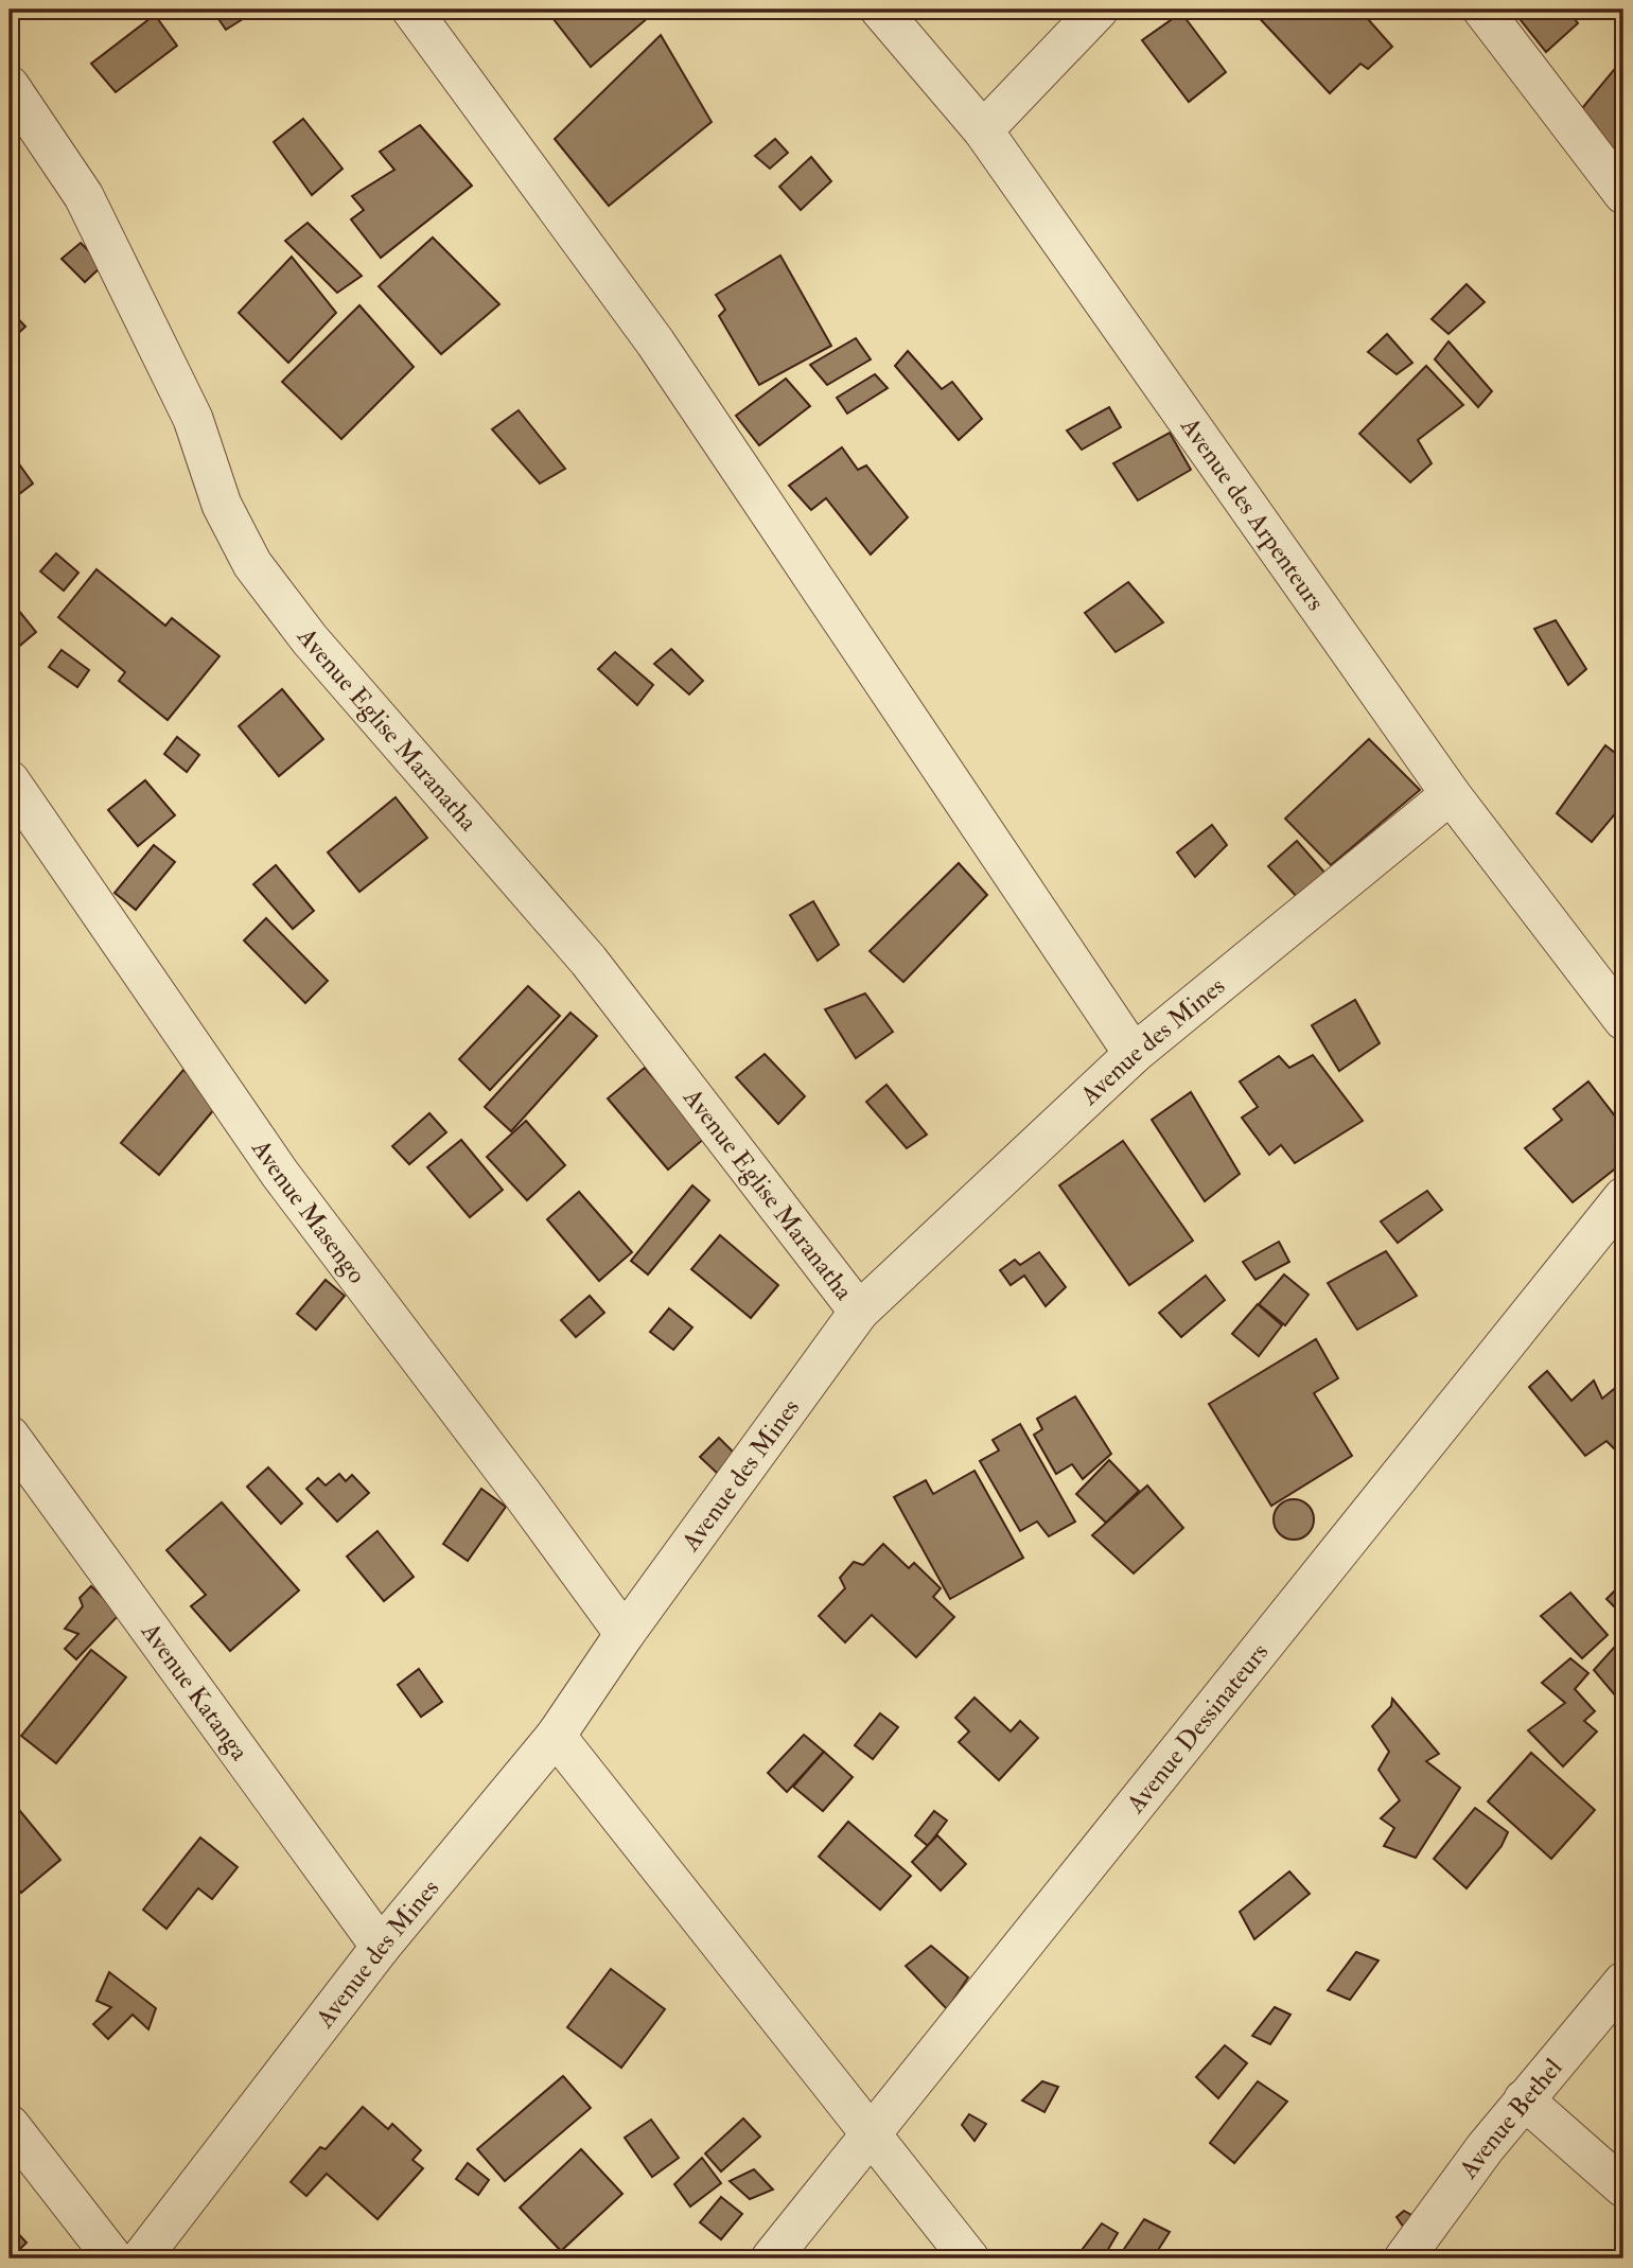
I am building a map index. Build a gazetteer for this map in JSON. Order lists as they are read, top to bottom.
{
  "streets": {
    "street": [
      "Avenue des Arpenteurs",
      "Avenue Eglise Maranatha",
      "Avenue des Mines",
      "Avenue Masengo",
      "Avenue Katanga",
      "Avenue Dessinateurs",
      "Avenue Bethel"
    ]
  },
  "crossings": [
    ["Avenue des Arpenteurs", "Avenue des Mines"],
    ["Avenue Eglise Maranatha", "Avenue des Mines"],
    ["Avenue des Mines", "Avenue Masengo"],
    ["Avenue des Mines", "Avenue Katanga"]
  ]
}
